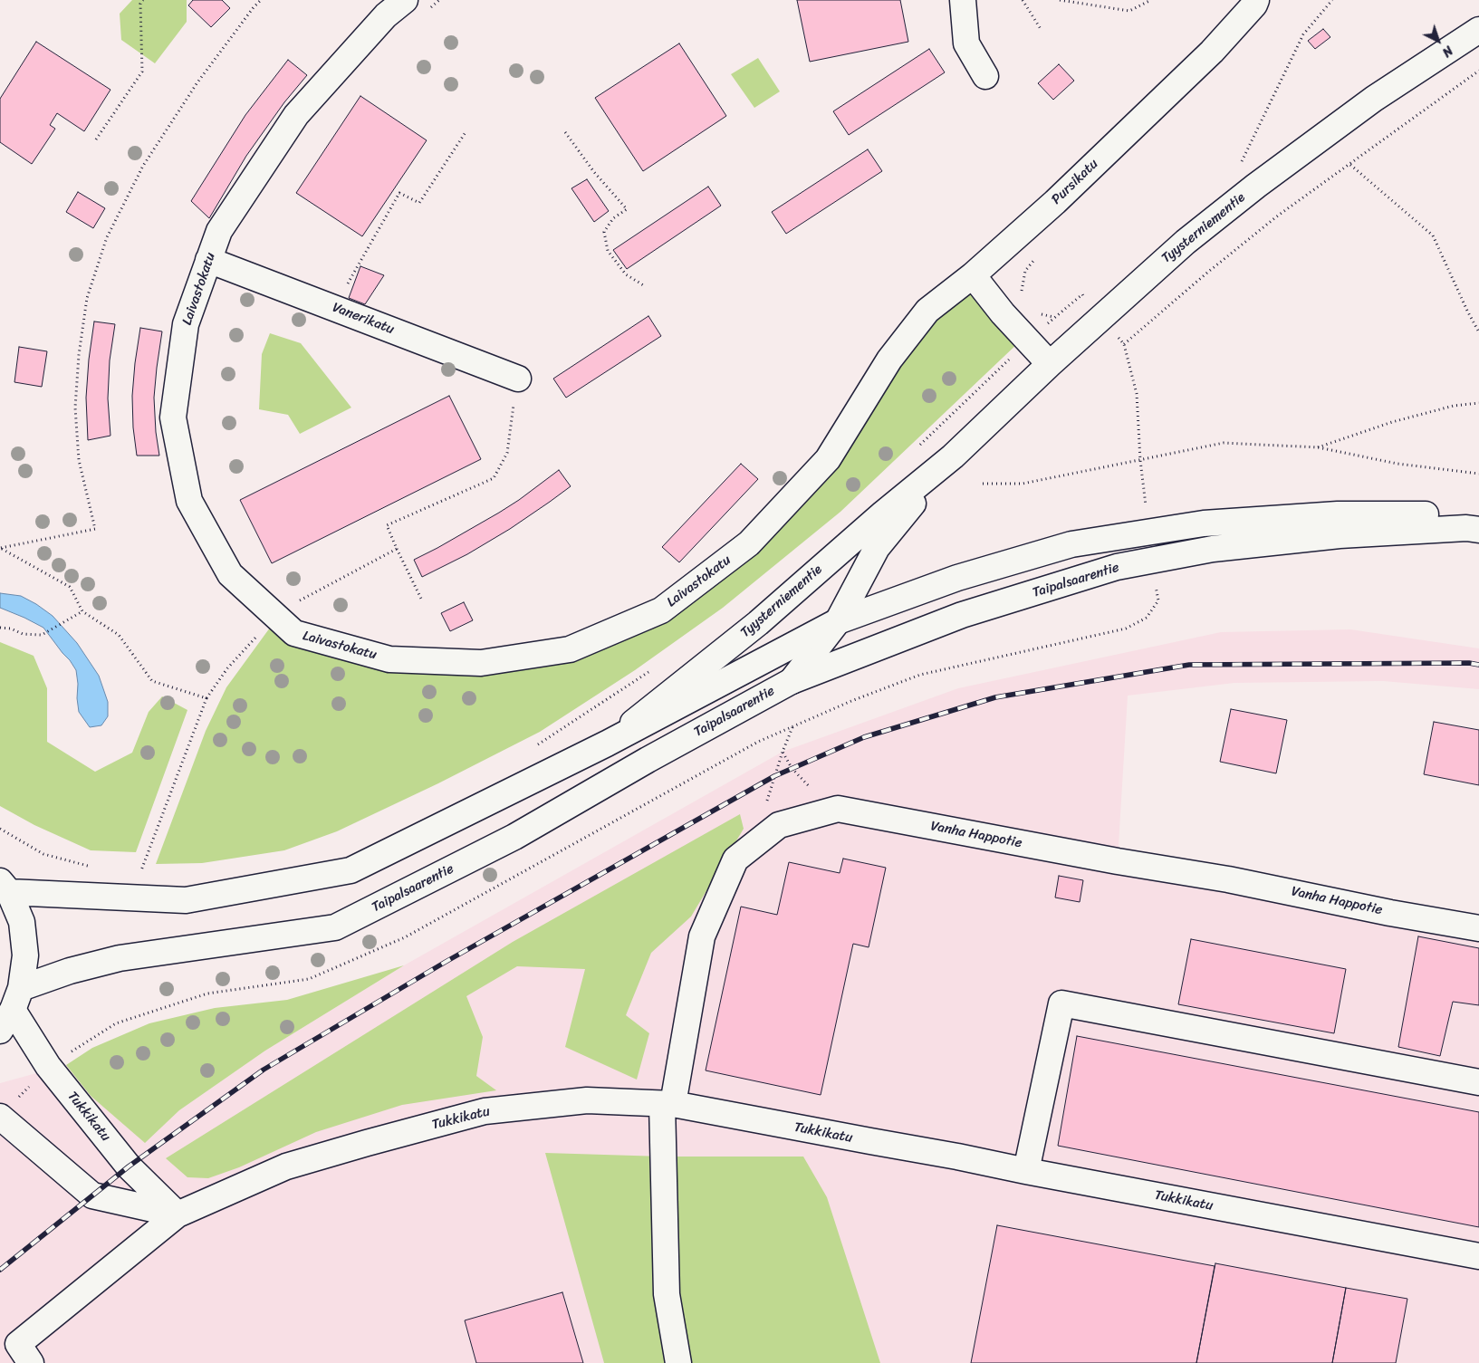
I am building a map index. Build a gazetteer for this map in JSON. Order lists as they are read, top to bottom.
{
  "streets": {
    "street": [
      "Pursikatu",
      "Tyysterniementie",
      "Laivastokatu",
      "Vanerikatu",
      "Taipalsaarentie",
      "Vanha Happotie",
      "Tukkikatu"
    ]
  },
  "crossings": [
    ["Pursikatu", "Laivastokatu"],
    ["Tyysterniementie", "Taipalsaarentie"],
    ["Laivastokatu", "Vanerikatu"],
    ["Taipalsaarentie", "Tukkikatu"],
    ["Vanha Happotie", "Tukkikatu"]
  ],
  "north": "bottom right"
}
